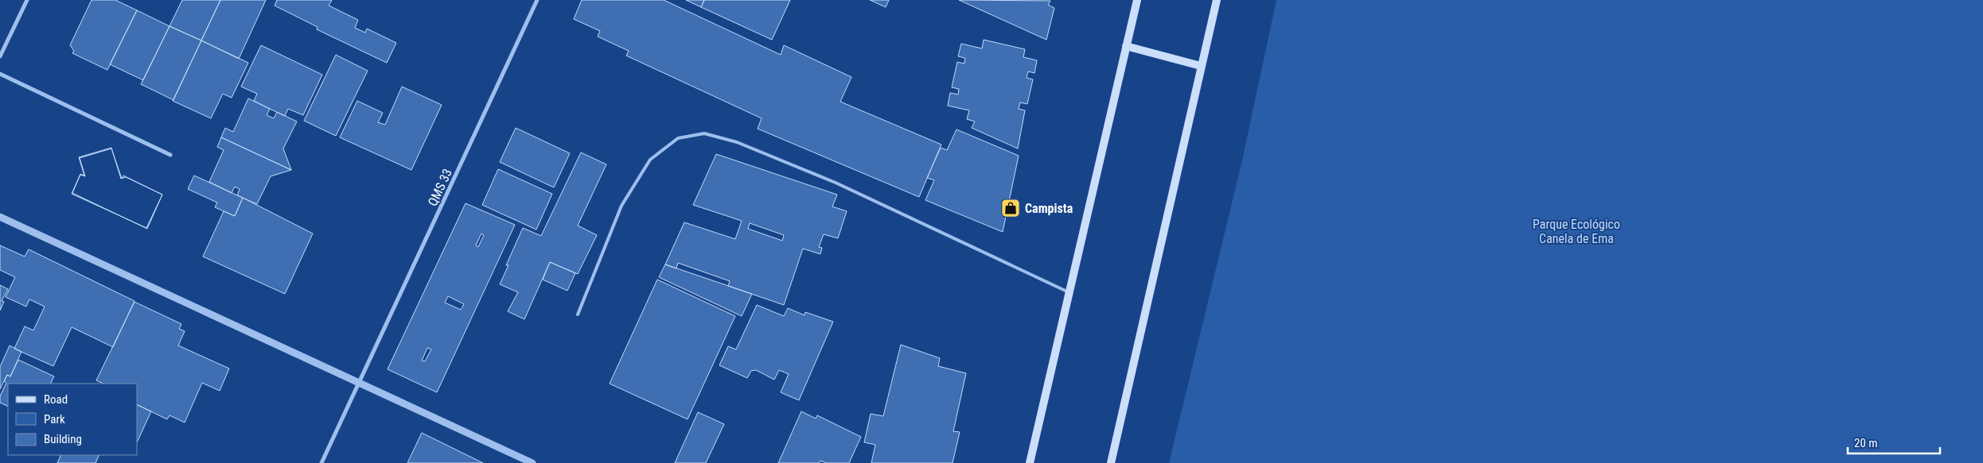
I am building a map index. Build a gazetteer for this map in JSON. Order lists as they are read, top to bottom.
{
  "streets": {
    "street": ["QMS 33"]
  },
  "parks": ["Parque Ecológico Canela de Ema"],
  "places": {
    "shop": ["Campista"]
  },
  "legend": ["Road", "Park", "Building"],
  "scale_bar": "20 m"
}
